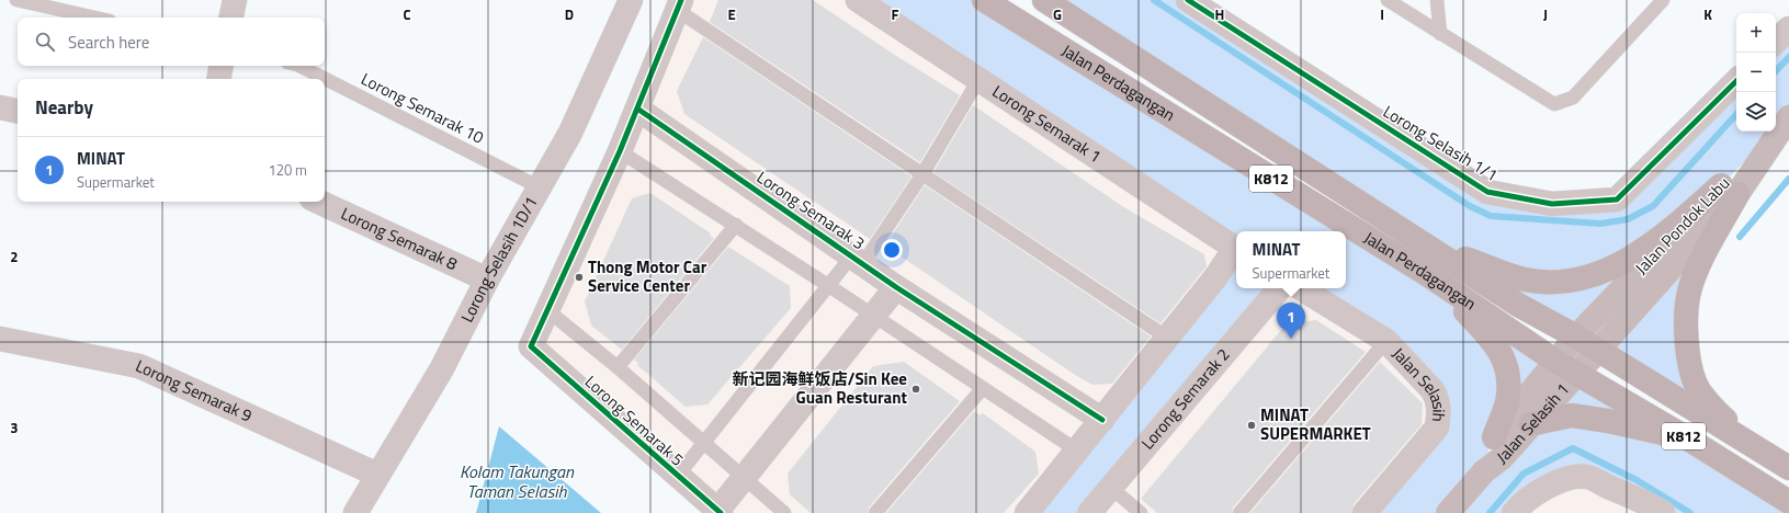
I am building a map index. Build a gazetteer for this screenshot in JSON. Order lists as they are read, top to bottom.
{
  "streets": {
    "main road": [
      "Jalan Perdagangan",
      "K812",
      "Jalan Pondok Labu",
      "Jalan Selasih 1"
    ],
    "street": [
      "Lorong Semarak 1",
      "Lorong Selasih 1/1",
      "Lorong Semarak 3",
      "Lorong Semarak 8",
      "Lorong Selasih 1D/1",
      "Jalan Selasih",
      "Lorong Semarak 9",
      "Lorong Semarak 2",
      "Lorong Semarak 5"
    ],
    "lane": ["Lorong Semarak 10"]
  },
  "crossings": [
    ["Jalan Perdagangan", "Jalan Pondok Labu"],
    ["Jalan Perdagangan", "Jalan Selasih 1"],
    ["Lorong Semarak 10", "Lorong Selasih 1D/1"],
    ["Lorong Semarak 1", "Lorong Semarak 3"],
    ["Jalan Pondok Labu", "Jalan Selasih 1"],
    ["Lorong Semarak 8", "Lorong Selasih 1D/1"],
    ["Lorong Selasih 1D/1", "Lorong Semarak 9"]
  ],
  "water": ["Kolam Takungan Taman Selasih"],
  "places": ["Thong Motor Car Service Center", "新记园海鲜饭店/Sin Kee Guan Resturant", "MINAT SUPERMARKET"],
  "page": {
    "map_buttons": ["+", "−"],
    "search": "Search here",
    "heading": "Nearby",
    "list": [
      {
        "mark": "1",
        "name": "MINAT",
        "note": "Supermarket",
        "value": "120 m"
      }
    ],
    "popup": ["MINAT", "Supermarket"],
    "pins": "1"
  },
  "grid": {
    "columns": [
      "C",
      "D",
      "E",
      "F",
      "G",
      "H",
      "I",
      "J",
      "K"
    ],
    "rows": ["2", "3"]
  }
}
